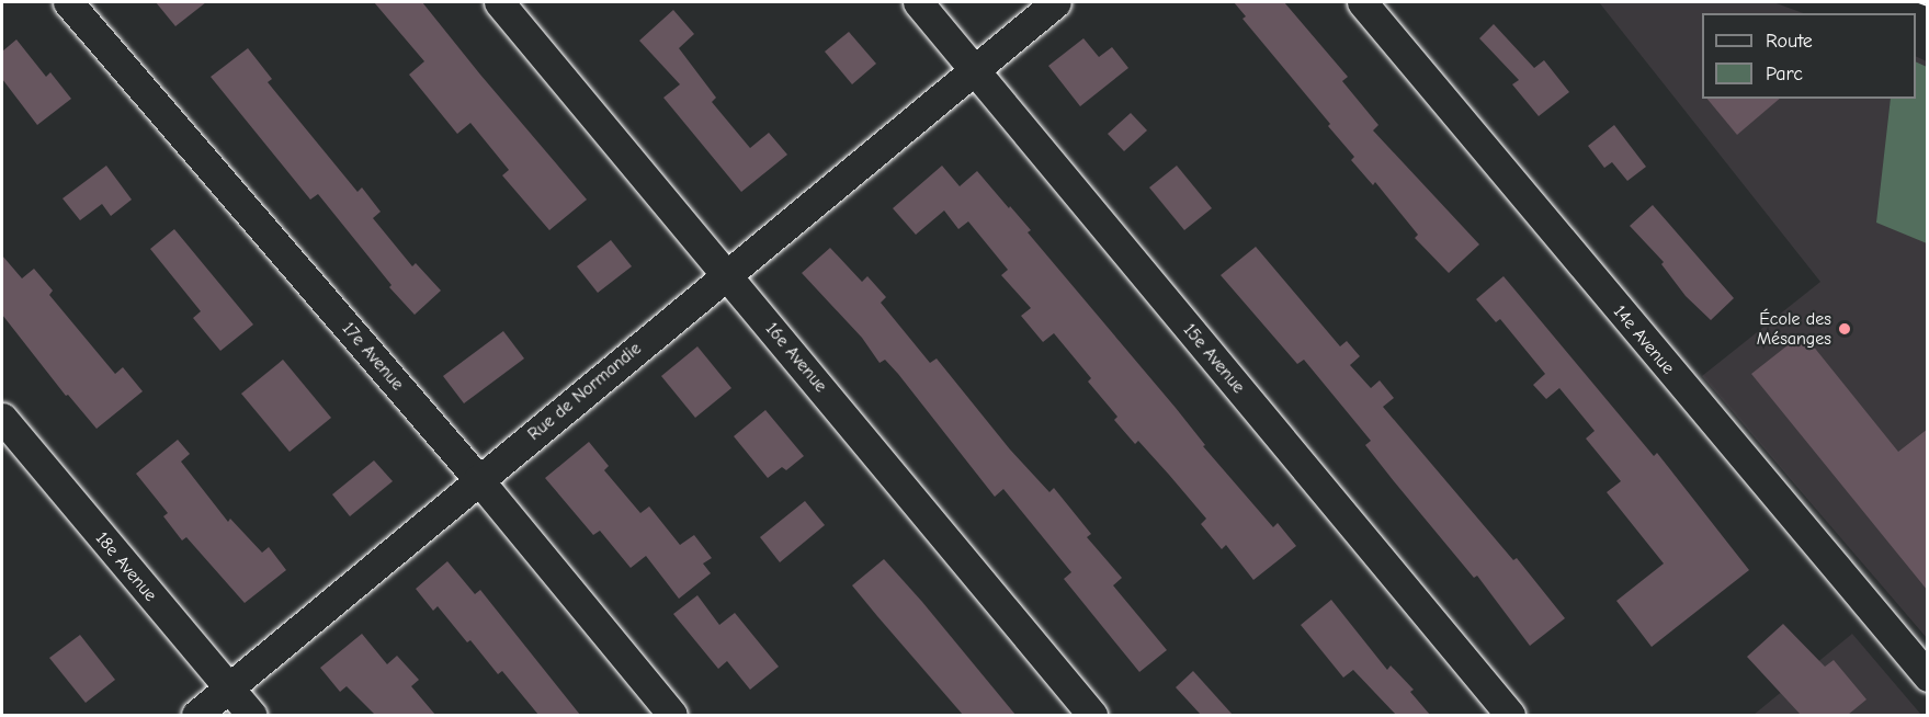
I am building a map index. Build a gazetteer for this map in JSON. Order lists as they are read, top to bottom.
{
  "streets": {
    "street": [
      "14e Avenue",
      "17e Avenue",
      "16e Avenue",
      "15e Avenue",
      "Rue de Normandie",
      "18e Avenue"
    ]
  },
  "crossings": [
    ["17e Avenue", "Rue de Normandie"],
    ["16e Avenue", "Rue de Normandie"],
    ["15e Avenue", "Rue de Normandie"],
    ["Rue de Normandie", "18e Avenue"]
  ],
  "places": ["École des Mésanges"],
  "legend": ["Route", "Parc"]
}
